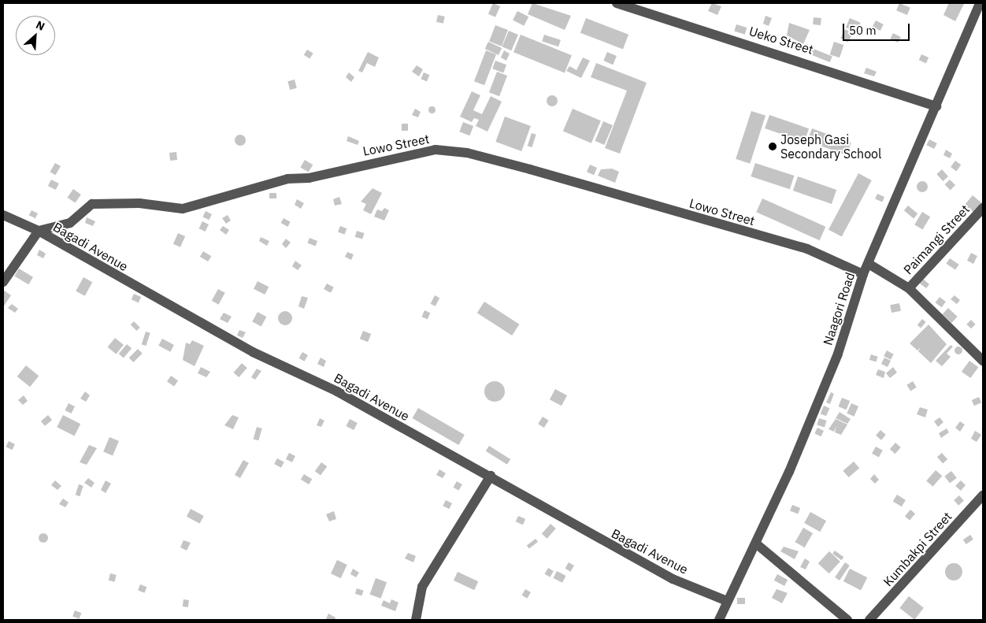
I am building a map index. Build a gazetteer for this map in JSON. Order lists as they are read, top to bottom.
{
  "streets": {
    "street": [
      "Ueko Street",
      "Lowo Street",
      "Paimangi Street",
      "Bagadi Avenue",
      "Naagori Road",
      "Kumbakpi Street"
    ]
  },
  "crossings": [
    ["Ueko Street", "Naagori Road"],
    ["Lowo Street", "Bagadi Avenue"],
    ["Lowo Street", "Naagori Road"],
    ["Bagadi Avenue", "Naagori Road"]
  ],
  "places": ["Joseph Gasi Secondary School"],
  "scale_bar": "50 m",
  "north": "top right"
}
